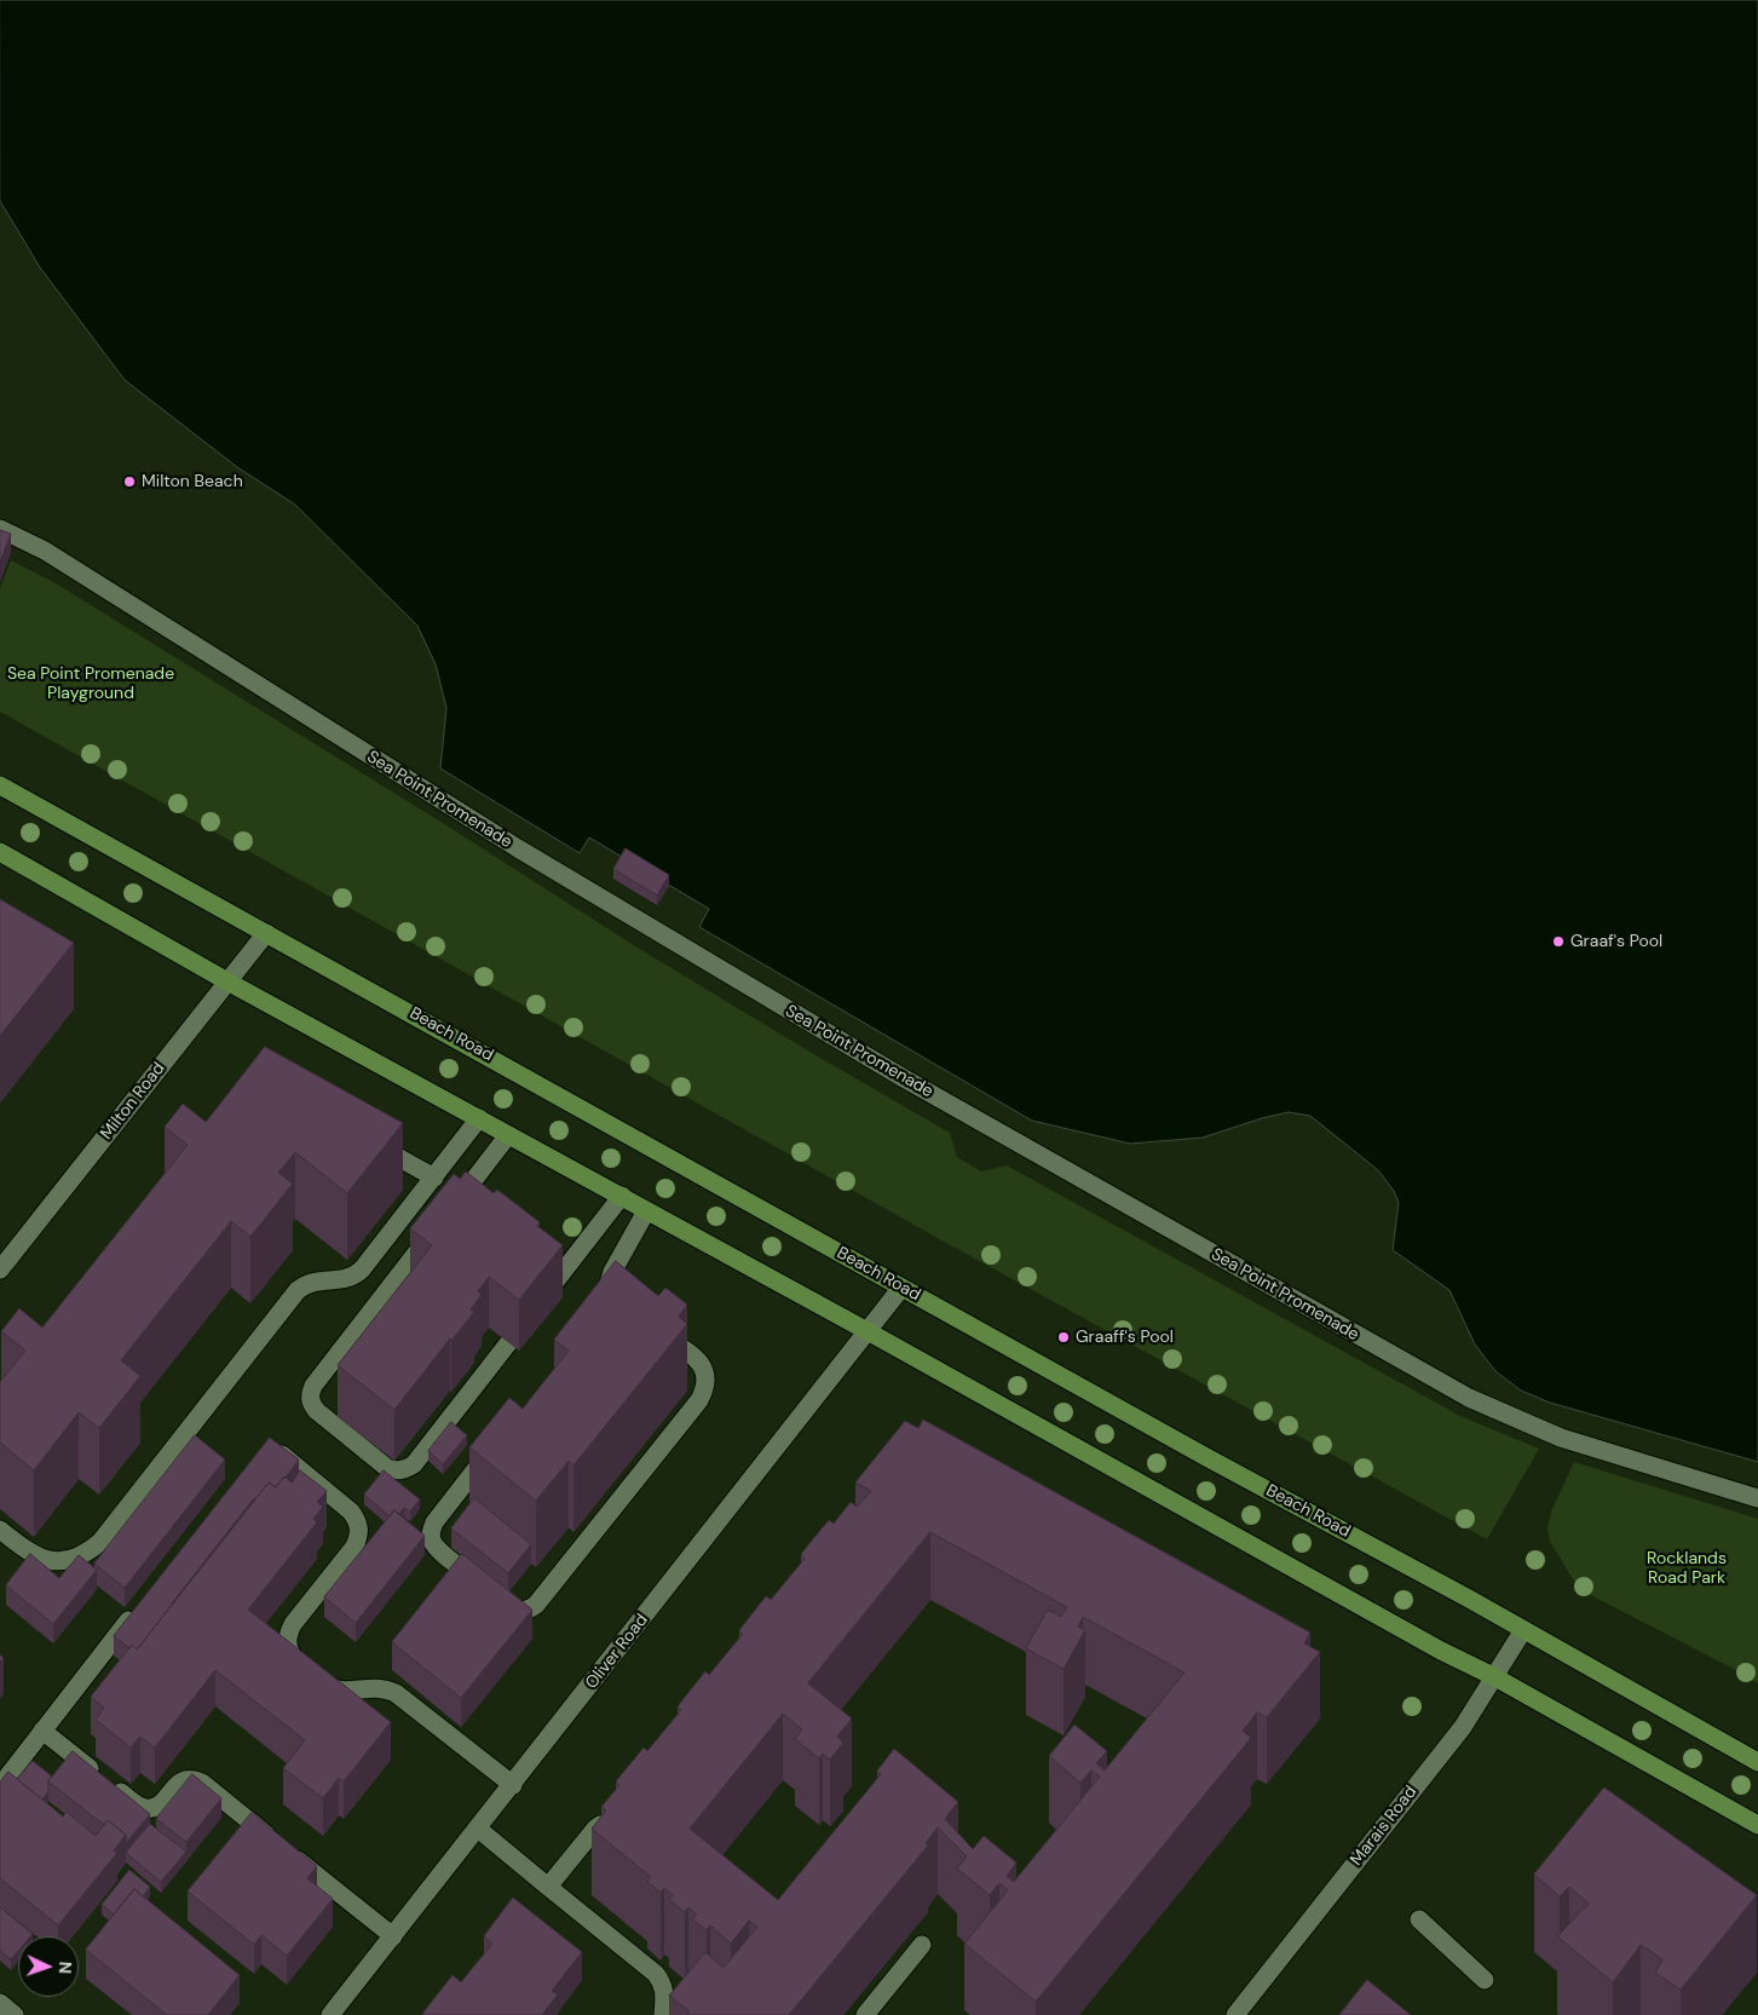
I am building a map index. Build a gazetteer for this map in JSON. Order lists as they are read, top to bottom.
{
  "streets": {
    "main road": ["Beach Road"],
    "street": [
      "Sea Point Promenade",
      "Milton Road",
      "Oliver Road",
      "Marais Road"
    ]
  },
  "crossings": [
    ["Beach Road", "Milton Road"],
    ["Beach Road", "Oliver Road"],
    ["Beach Road", "Marais Road"]
  ],
  "parks": ["Sea Point Promenade Playground", "Rocklands Road Park"],
  "places": ["Milton Beach", "Graaf's Pool", "Graaff's Pool"],
  "north": "right"
}
